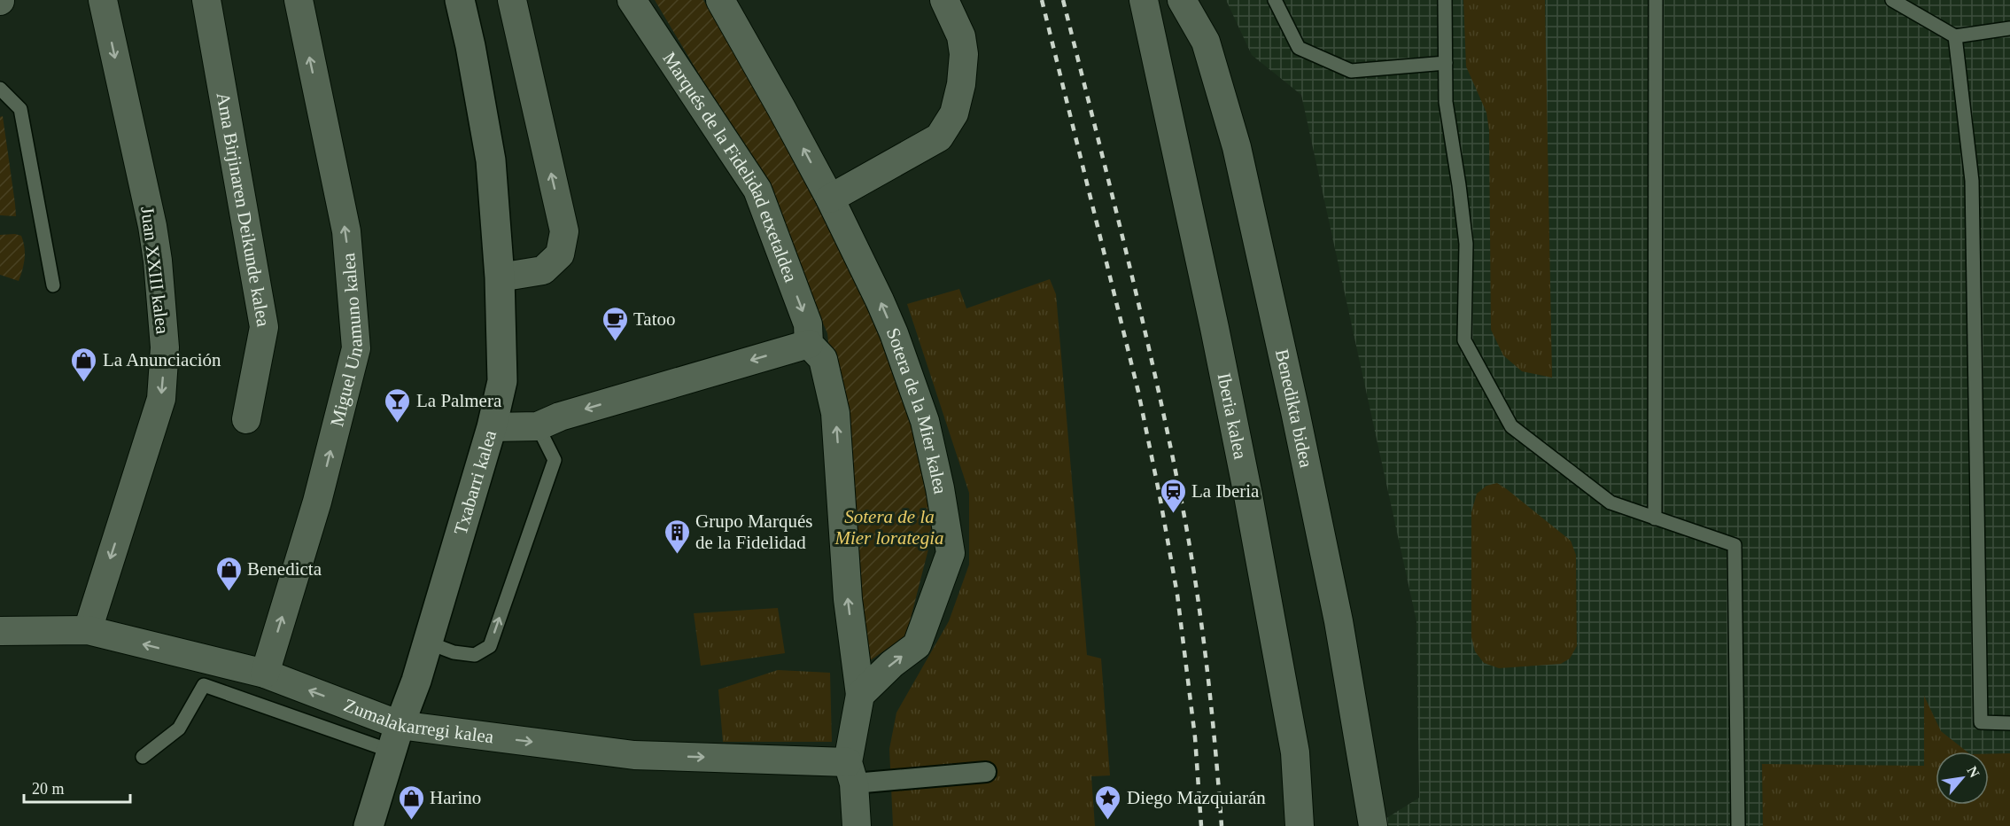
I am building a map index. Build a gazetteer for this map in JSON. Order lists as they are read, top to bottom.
{
  "streets": {
    "street": [
      "Marqués de la Fidelidad etxetaldea",
      "Ama Birjinaren Deikunde kalea",
      "Juan XXIII kalea",
      "Miguel Unamuno kalea",
      "Benedikta bidea",
      "Sotera de la Mier kalea",
      "Iberia kalea",
      "Txabarri kalea",
      "Zumalakarregi kalea"
    ]
  },
  "crossings": [
    ["Marqués de la Fidelidad etxetaldea", "Sotera de la Mier kalea"],
    ["Juan XXIII kalea", "Zumalakarregi kalea"],
    ["Miguel Unamuno kalea", "Zumalakarregi kalea"],
    ["Txabarri kalea", "Zumalakarregi kalea"]
  ],
  "one_way": ["Juan XXIII kalea", "Miguel Unamuno kalea", "Sotera de la Mier kalea"],
  "parks": ["Sotera de la Mier lorategia"],
  "places": {
    "cafe": ["Tatoo"],
    "shop": ["La Anunciación", "Benedicta", "Harino"],
    "bar": ["La Palmera"],
    "station": ["La Iberia"],
    "building": ["Grupo Marqués de la Fidelidad"],
    "place": ["Diego Mazquiarán"]
  },
  "scale_bar": "20 m",
  "north": "top right"
}
